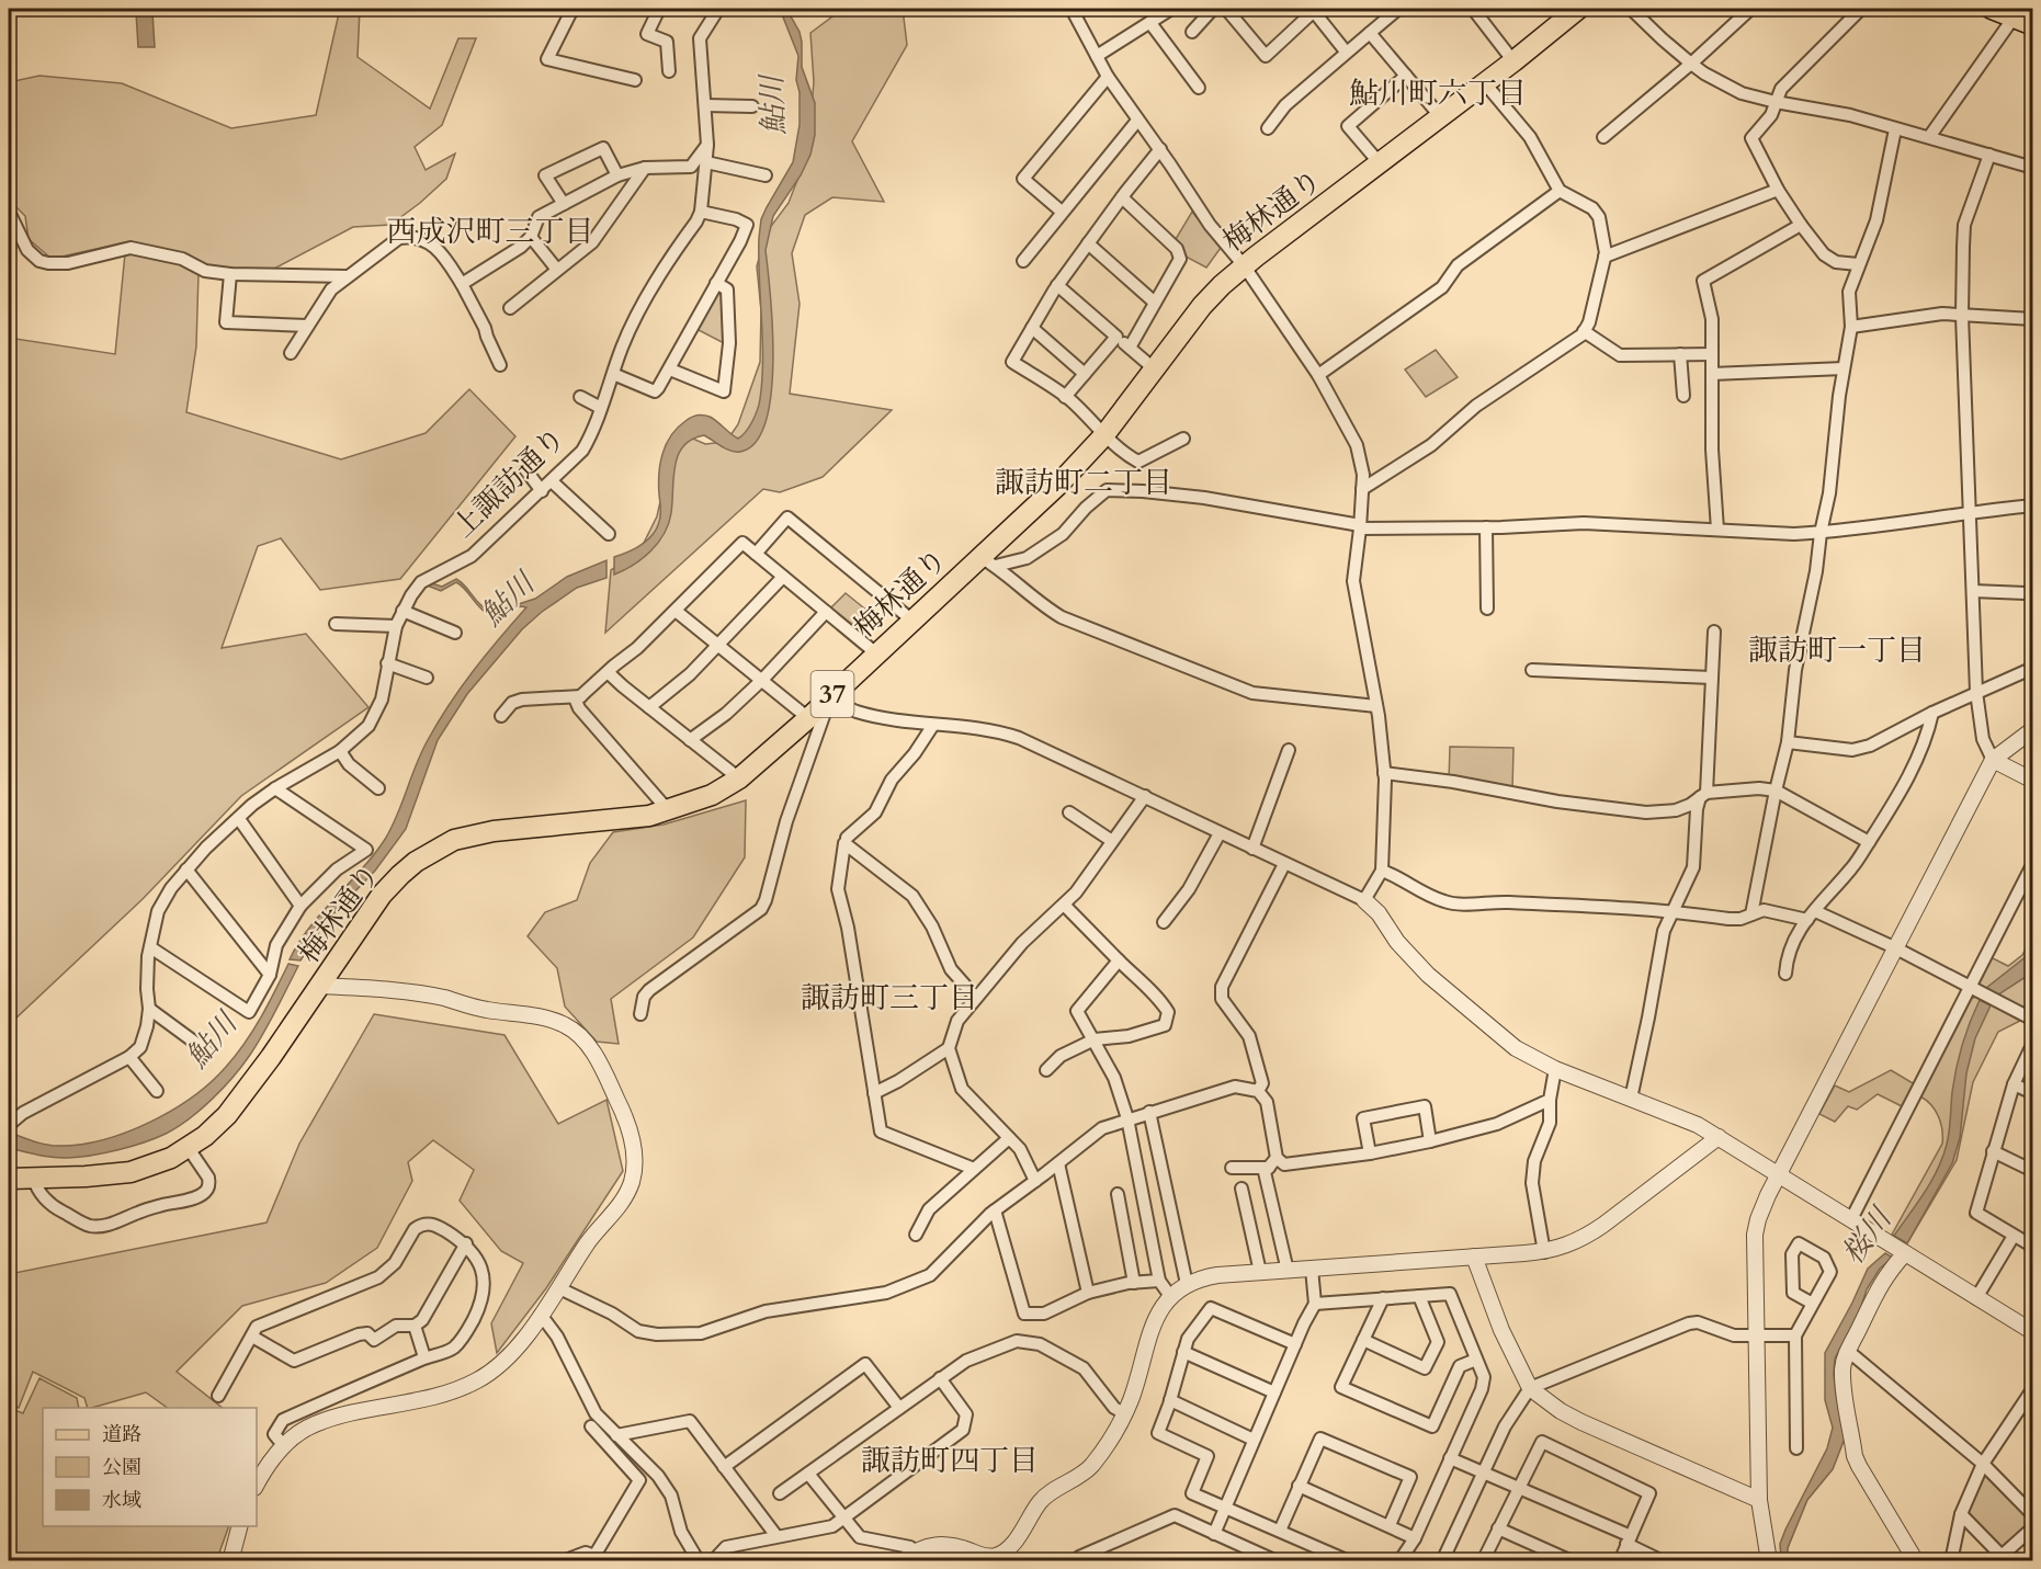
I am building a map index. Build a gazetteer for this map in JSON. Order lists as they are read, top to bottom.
{
  "streets": {
    "main road": ["梅林通り", "37"],
    "street": ["上諏訪通り"]
  },
  "districts": [
    "鮎川町六丁目",
    "西成沢町三丁目",
    "諏訪町二丁目",
    "諏訪町一丁目",
    "諏訪町三丁目",
    "諏訪町四丁目"
  ],
  "water": ["鮎川", "桜川"],
  "legend": ["道路", "公園", "水域"]
}
